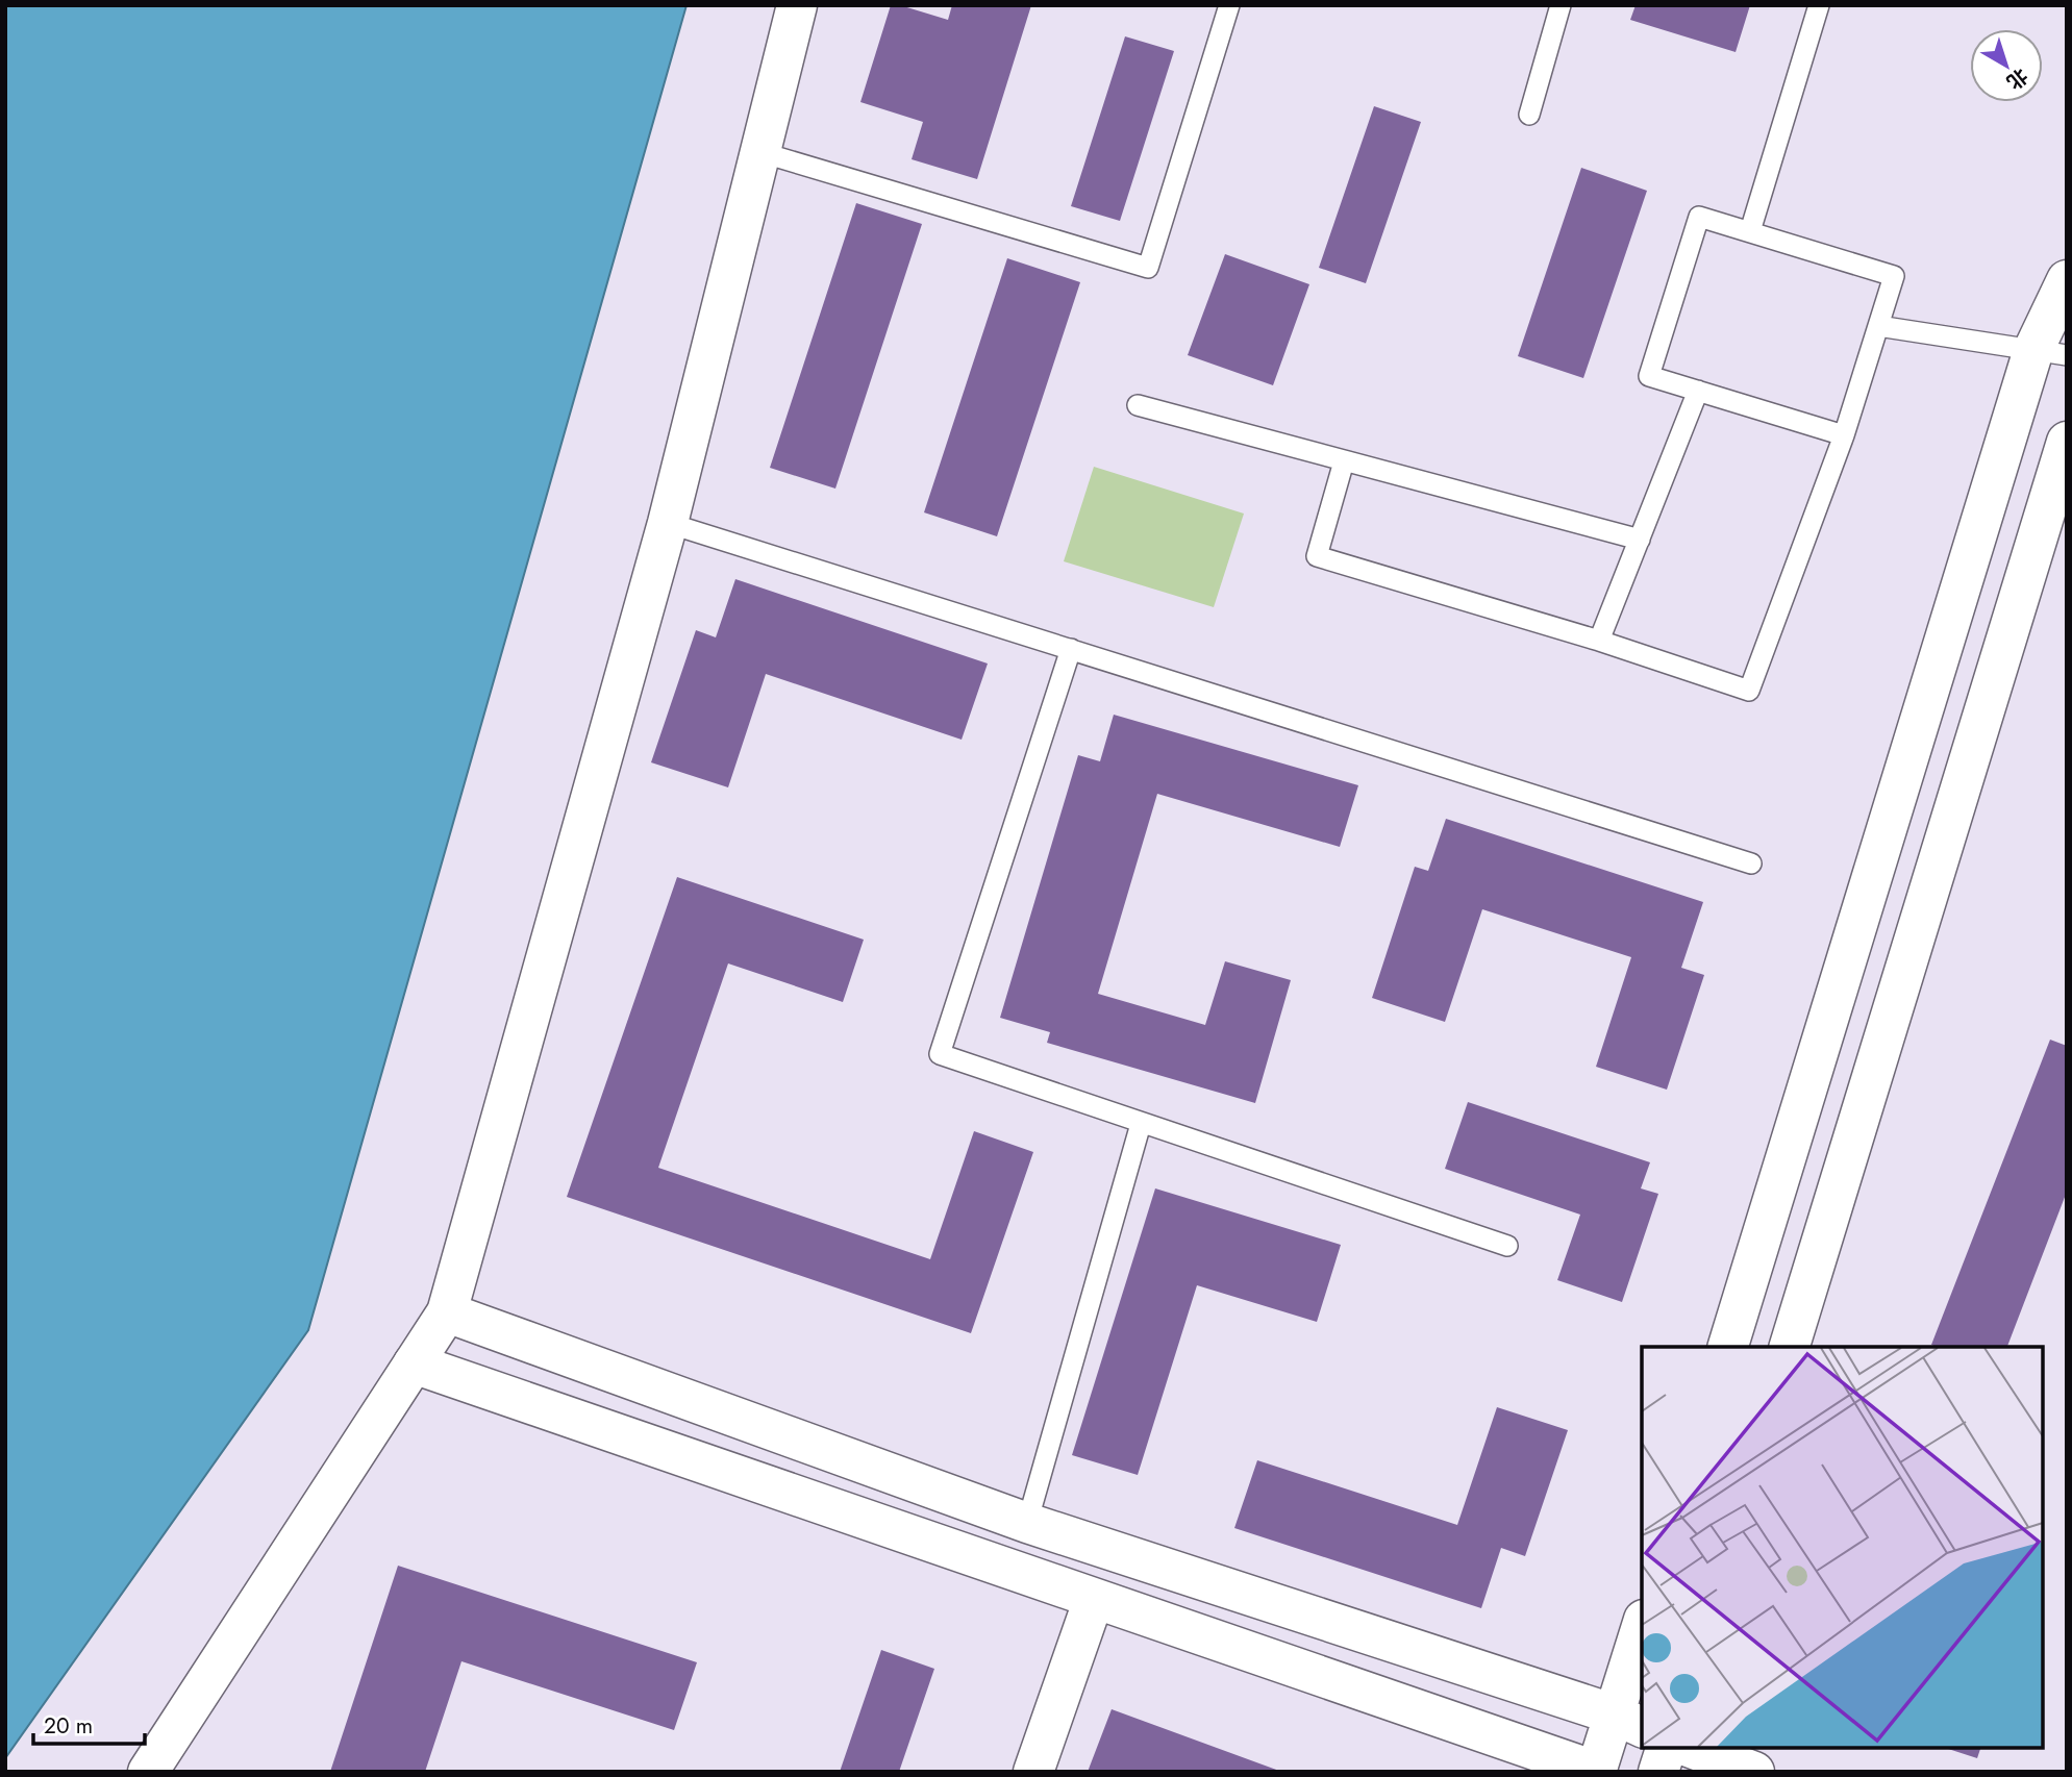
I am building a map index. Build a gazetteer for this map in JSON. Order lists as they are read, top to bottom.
{
  "scale_bar": "20 m",
  "north": "bottom right"
}
